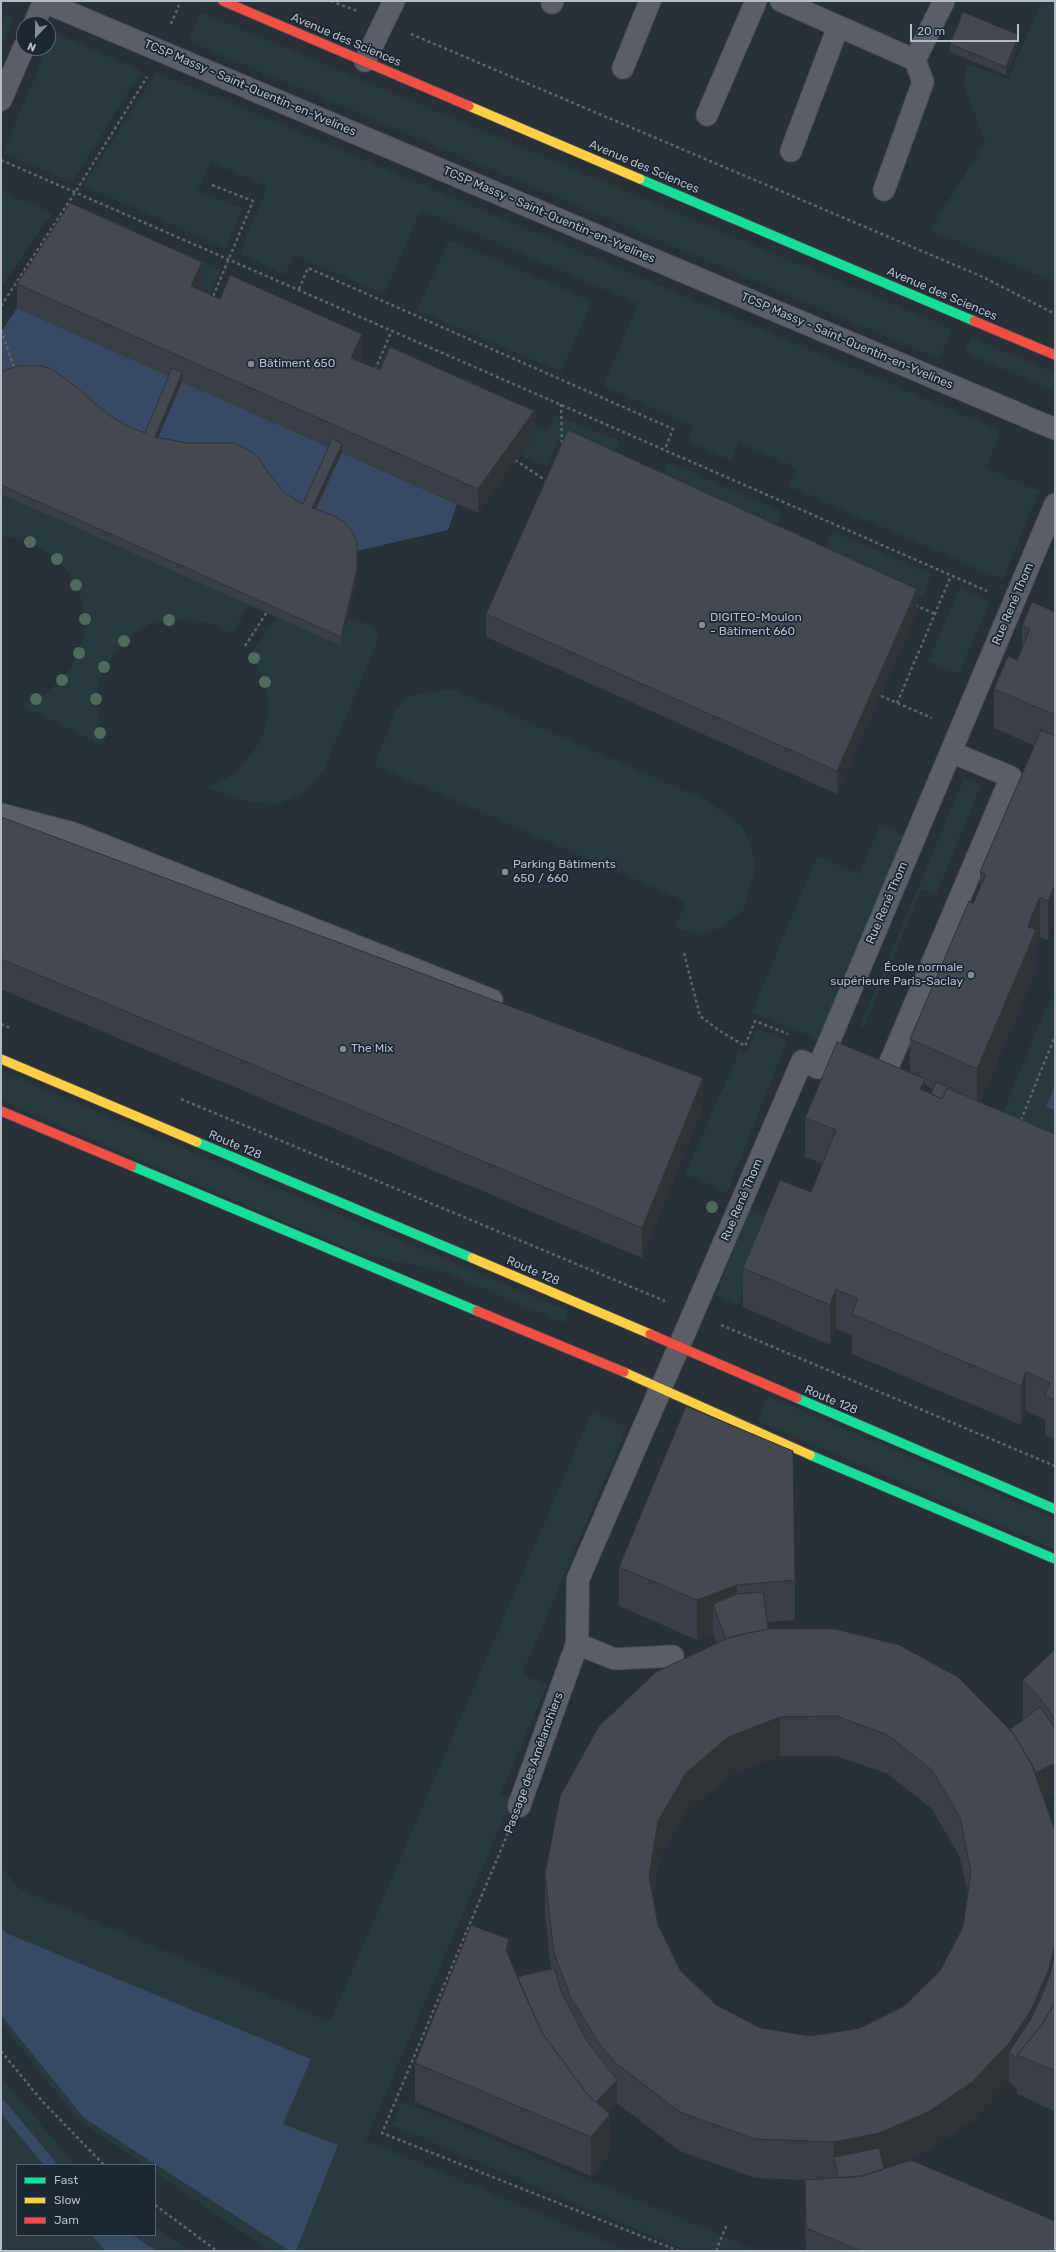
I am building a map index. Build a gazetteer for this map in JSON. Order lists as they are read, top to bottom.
{
  "streets": {
    "main road": ["Avenue des Sciences", "Route 128"],
    "street": ["Passage des Amélanchiers"],
    "lane": ["TCSP Massy - Saint-Quentin-en-Yvelines", "Rue René Thom"]
  },
  "crossings": [
    ["Rue René Thom", "Route 128"],
    ["Rue René Thom", "Passage des Amélanchiers"]
  ],
  "places": [
    "Bâtiment 650",
    "DIGITEO-Moulon - Bâtiment 660",
    "Parking Bâtiments 650 / 660",
    "École normale supérieure Paris-Saclay",
    "The Mix"
  ],
  "legend": ["Fast", "Slow", "Jam"],
  "scale_bar": "20 m",
  "north": "bottom"
}
